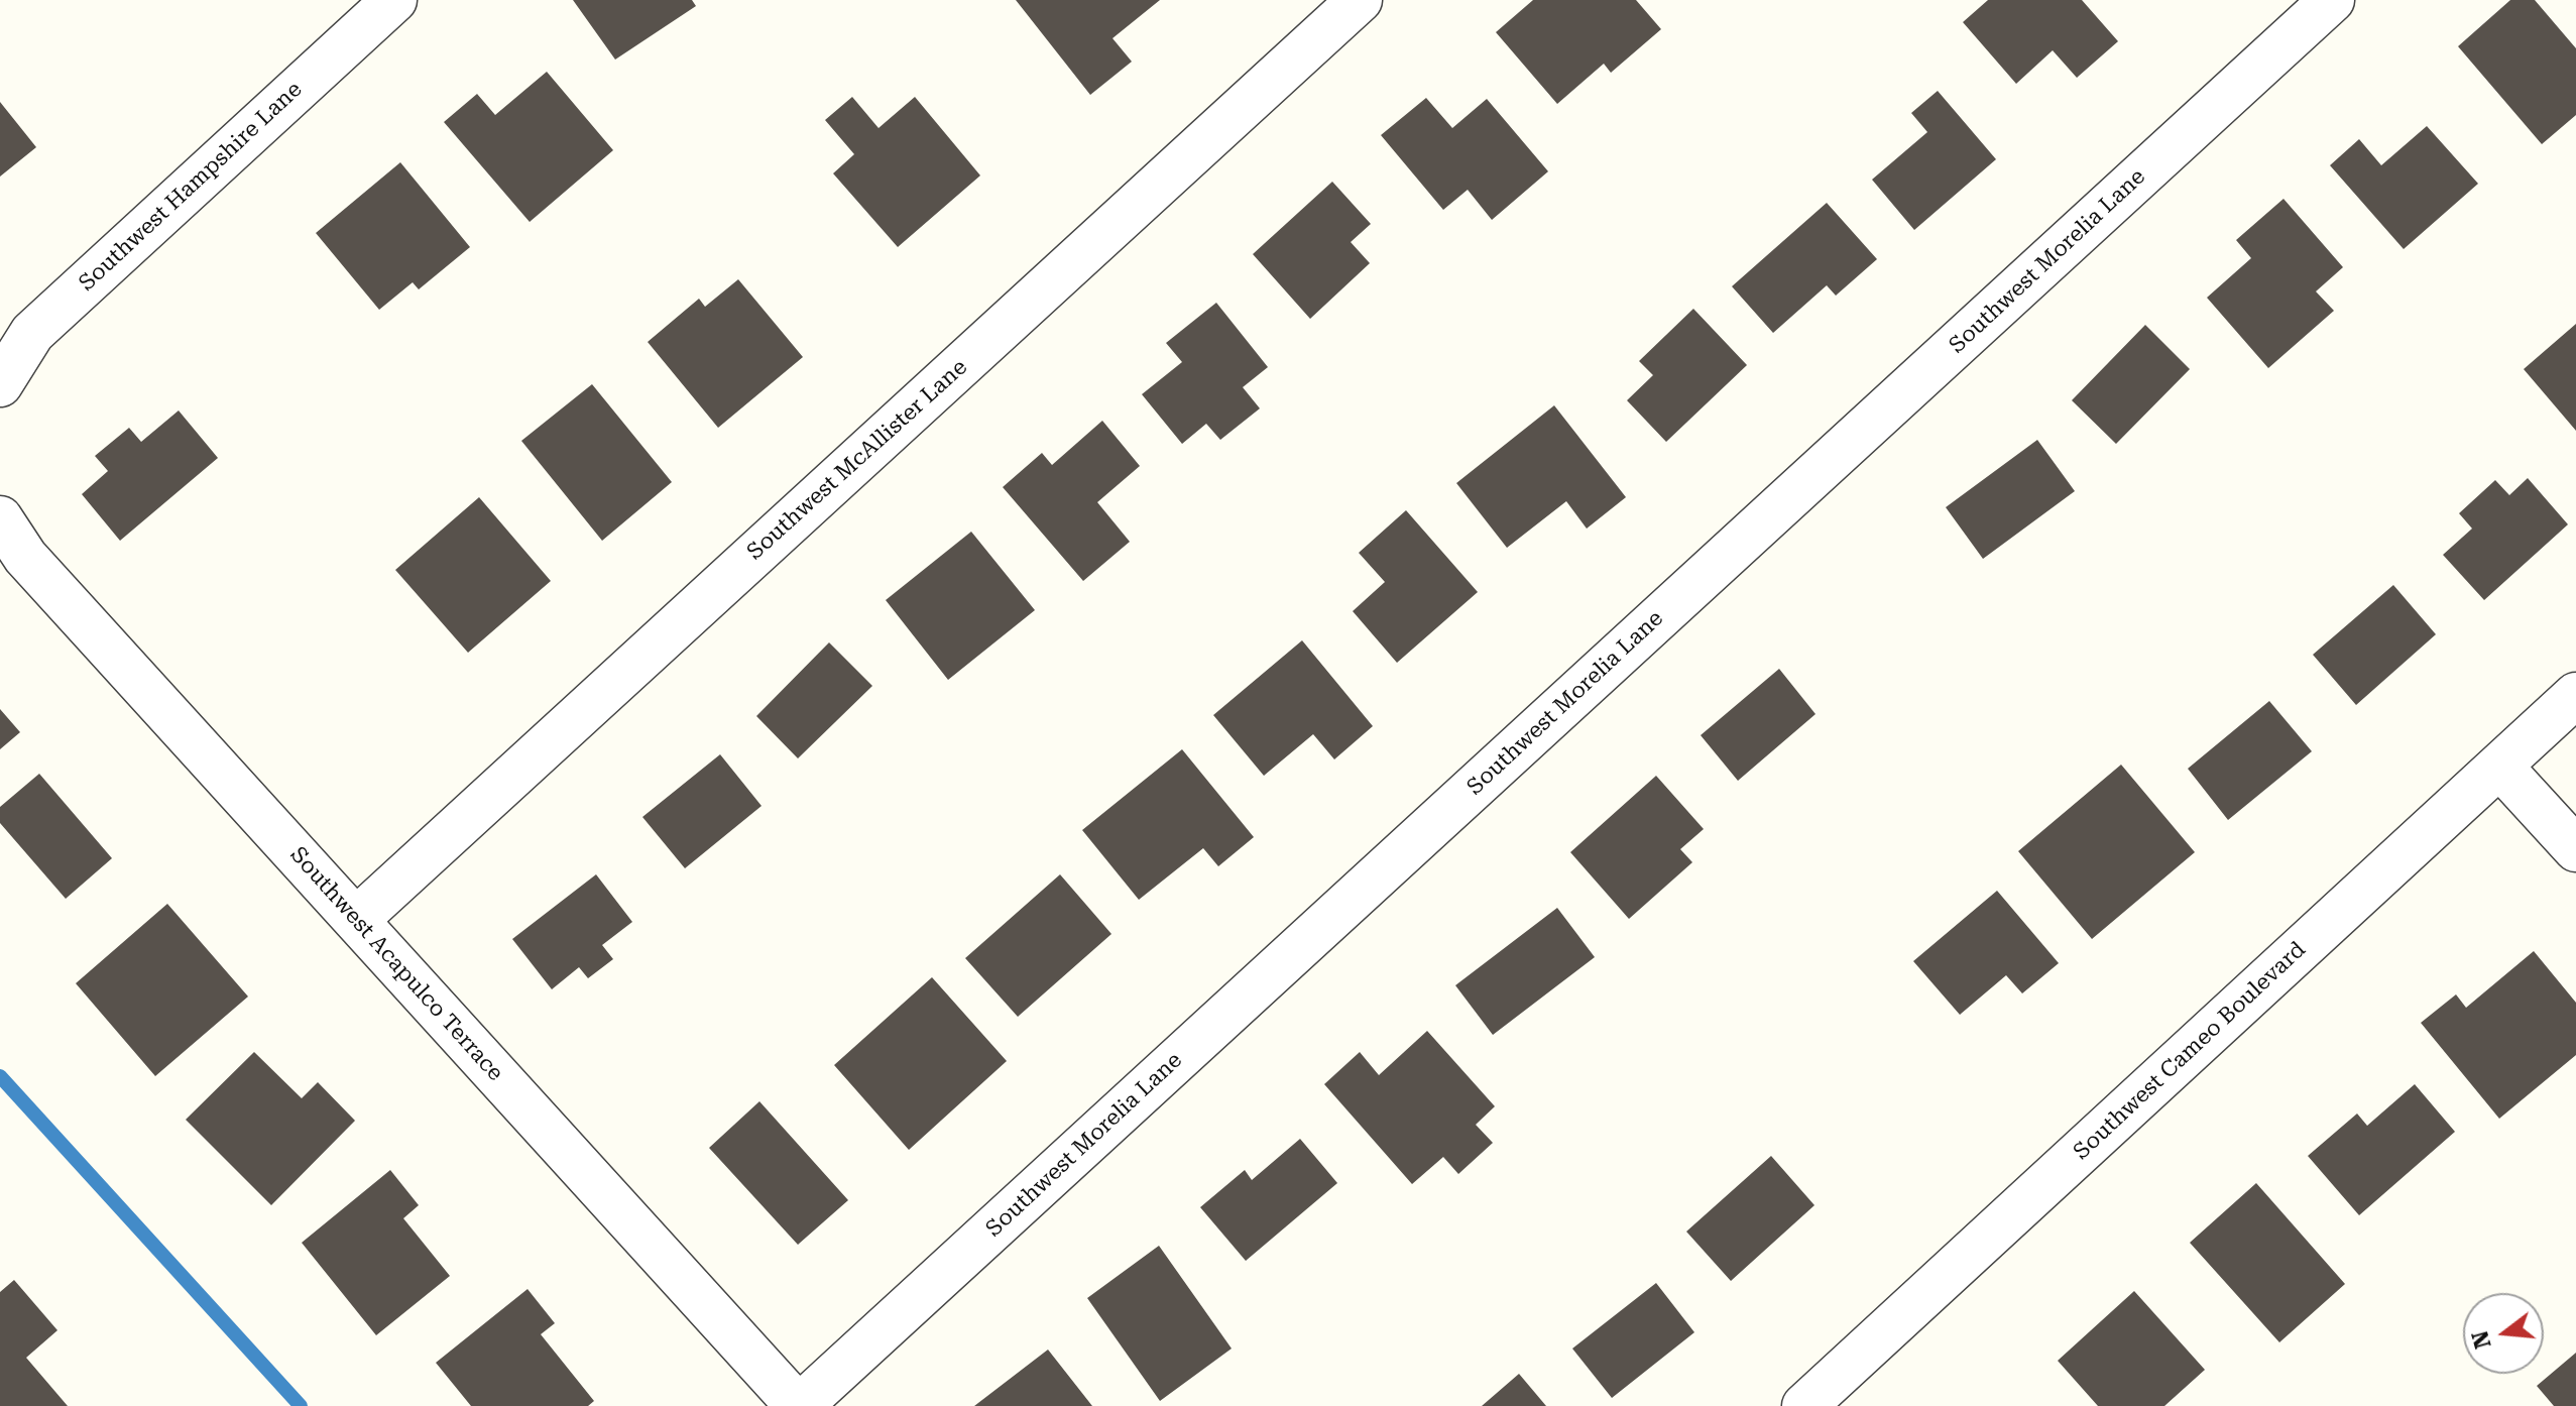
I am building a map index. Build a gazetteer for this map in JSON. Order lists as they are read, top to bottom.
{
  "streets": {
    "street": [
      "Southwest Hampshire Lane",
      "Southwest Morelia Lane",
      "Southwest McAllister Lane",
      "Southwest Acapulco Terrace",
      "Southwest Cameo Boulevard"
    ]
  },
  "crossings": [
    ["Southwest Morelia Lane", "Southwest Acapulco Terrace"],
    ["Southwest McAllister Lane", "Southwest Acapulco Terrace"]
  ],
  "north": "left"
}
